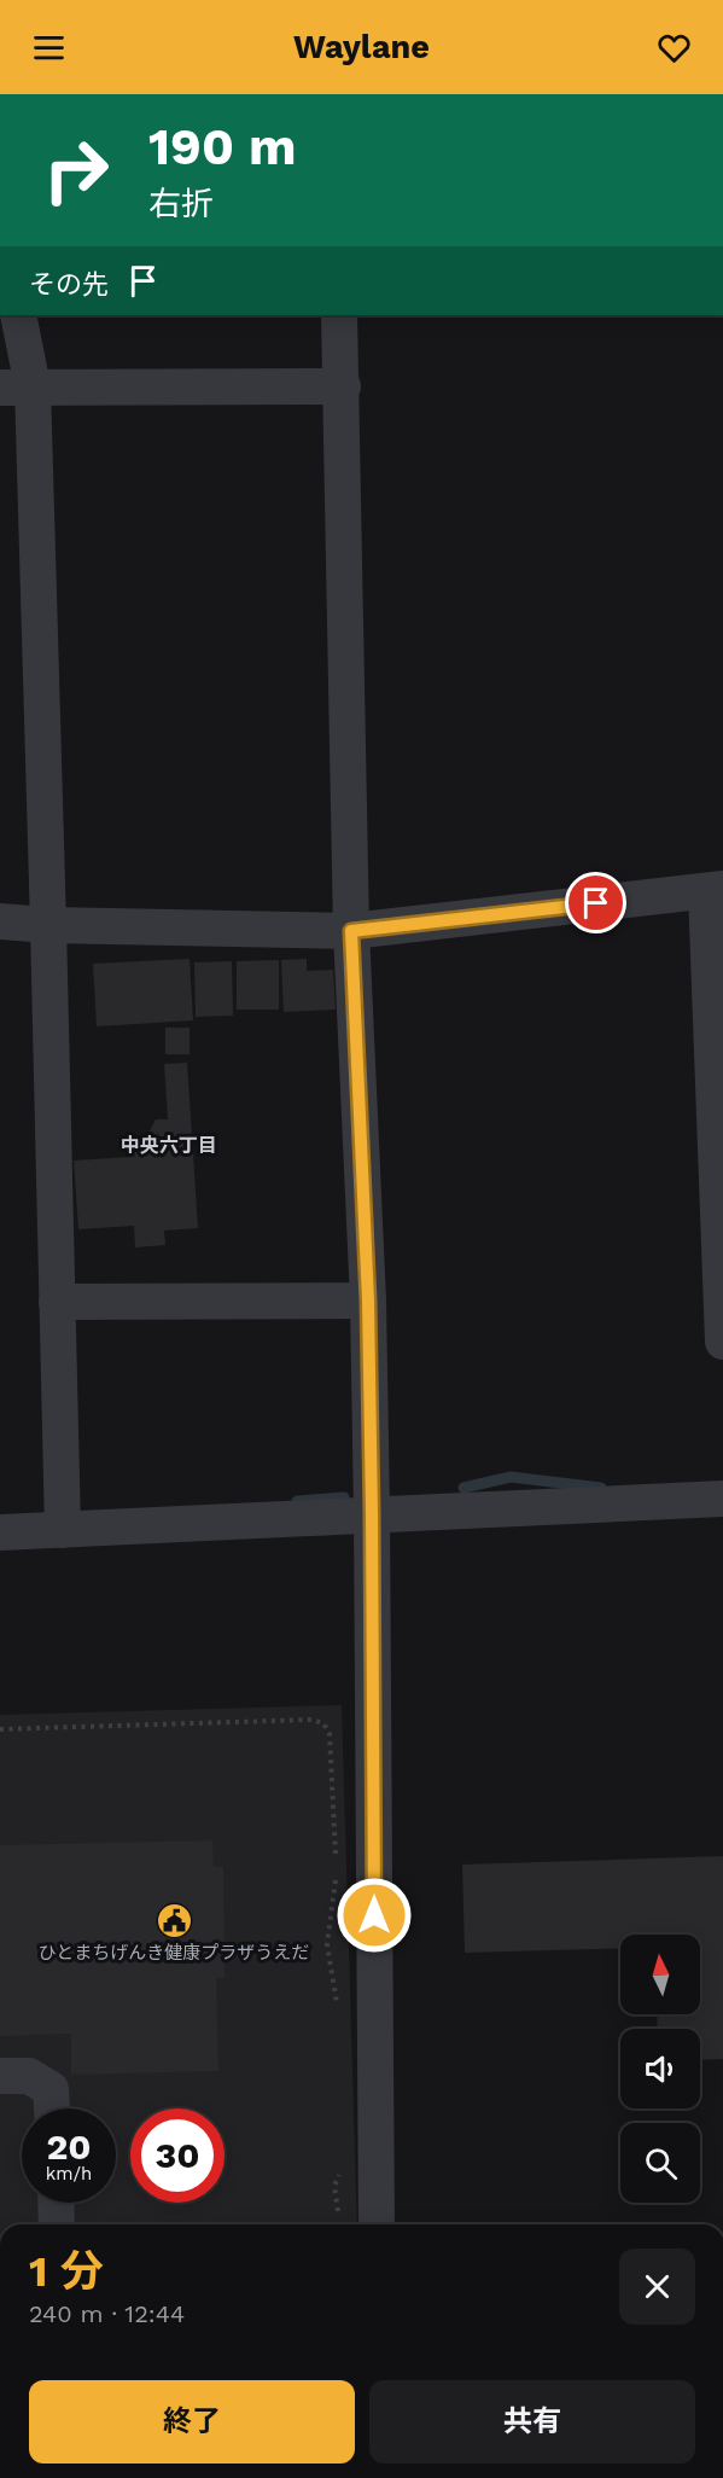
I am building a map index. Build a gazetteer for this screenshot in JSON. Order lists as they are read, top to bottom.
{
  "districts": ["中央六丁目"],
  "places": {
    "public building": ["ひとまちげんき健康プラザうえだ"]
  },
  "north": "top",
  "page": {
    "header": "Waylane",
    "turn": ["190 m", "右折"],
    "then": "その先",
    "speed": "20 km/h",
    "limit": "30",
    "heading": ["1 分", "240 m · 12:44"],
    "buttons": ["終了", "共有"]
  }
}
